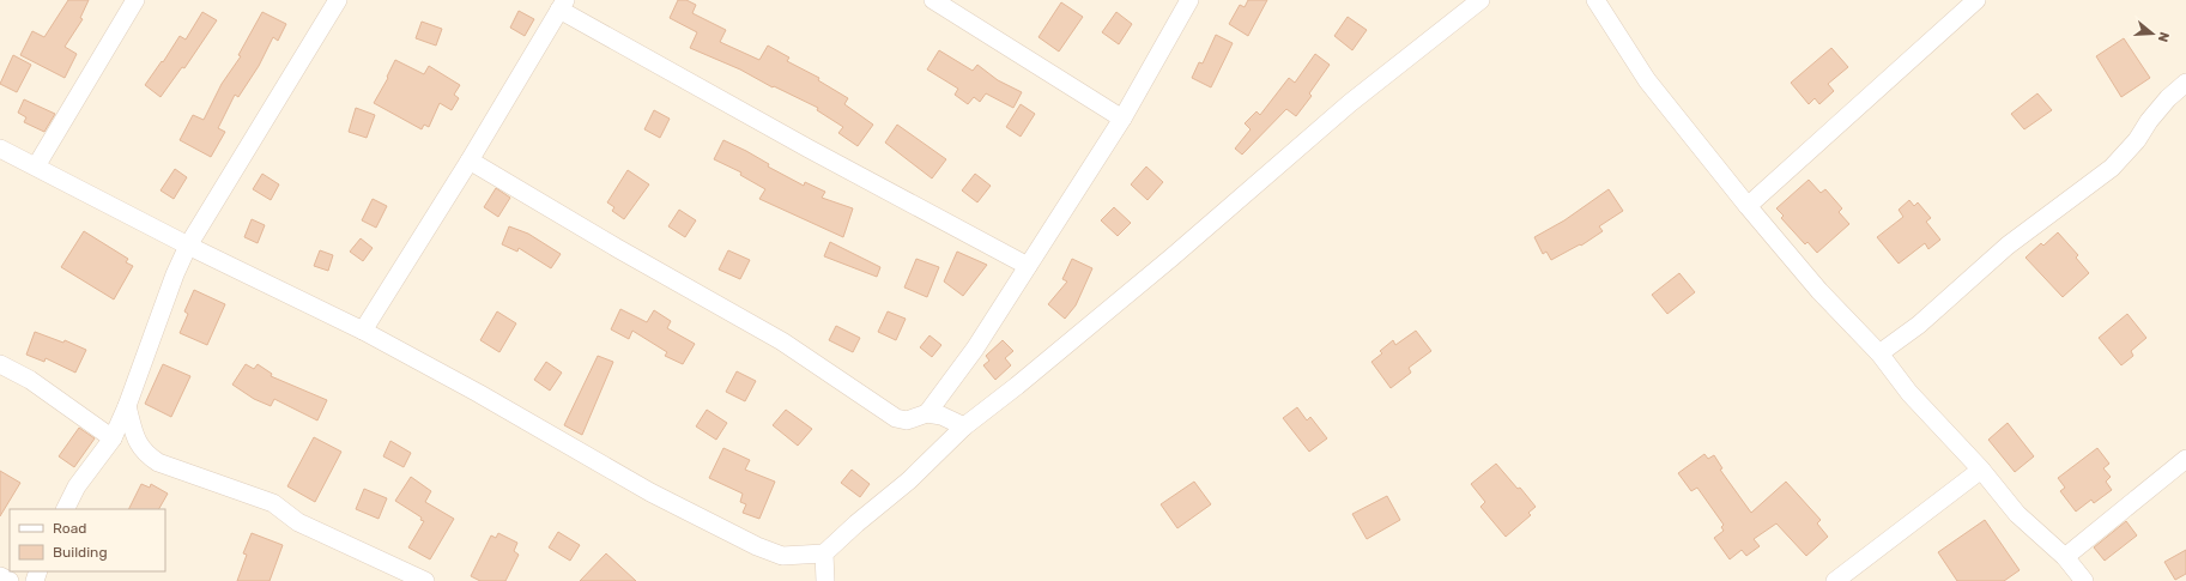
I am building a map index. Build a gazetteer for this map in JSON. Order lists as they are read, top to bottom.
{
  "legend": ["Road", "Building"],
  "north": "right"
}
